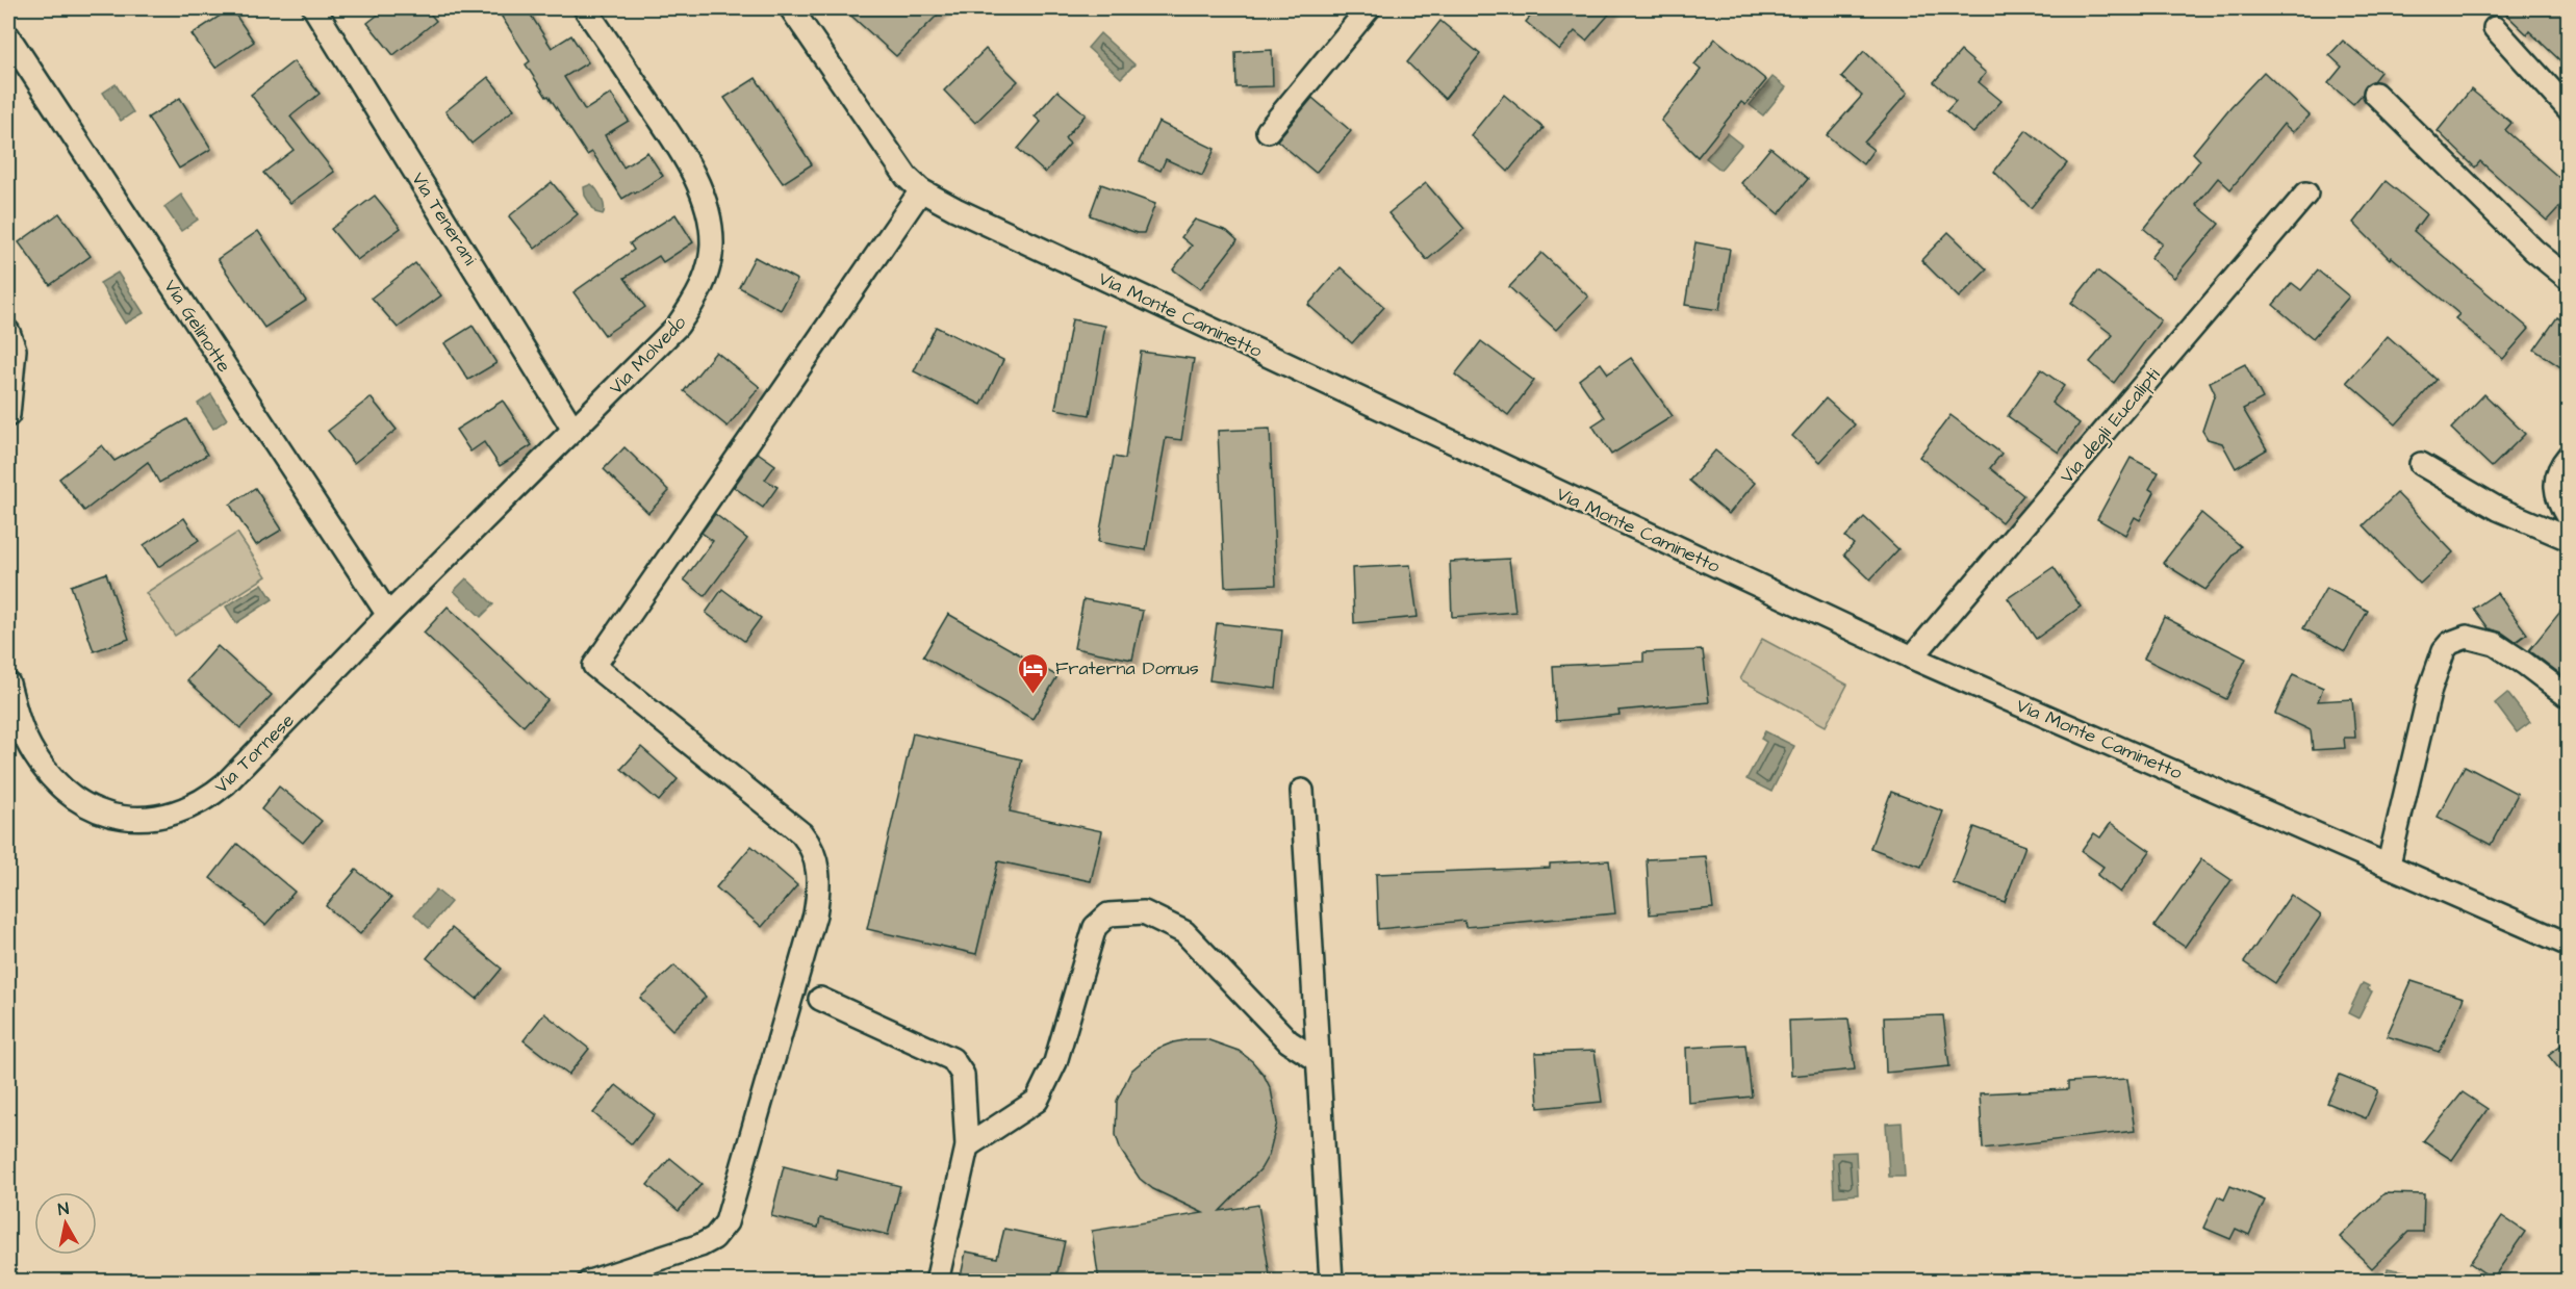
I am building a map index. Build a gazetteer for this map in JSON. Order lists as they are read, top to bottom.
{
  "streets": {
    "street": [
      "Via Tenerani",
      "Via Monte Caminetto",
      "Via Gelinotte",
      "Via Molvedo",
      "Via degli Eucalipti",
      "Via Tornese"
    ]
  },
  "crossings": [
    ["Via Tenerani", "Via Molvedo"],
    ["Via Monte Caminetto", "Via degli Eucalipti"],
    ["Via Gelinotte", "Via Molvedo"],
    ["Via Gelinotte", "Via Tornese"],
    ["Via Molvedo", "Via Tornese"]
  ],
  "places": {
    "hotel": ["Fraterna Domus"]
  },
  "north": "top"
}
